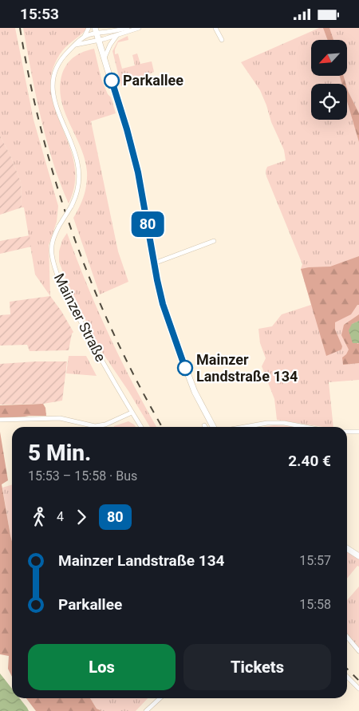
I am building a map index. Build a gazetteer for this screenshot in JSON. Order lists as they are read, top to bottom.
{
  "streets": {
    "street": ["Mainzer Straße"]
  },
  "places": ["Parkallee", "Mainzer Landstraße 134"],
  "lines": ["bus line 80"],
  "north": "bottom left",
  "page": {
    "status": "15:53",
    "on_map": "80",
    "heading": ["5 Min.", "15:53 – 15:58 · Bus", "2.40 €"],
    "legs": ["4", "80"],
    "list": [
      {
        "name": "Mainzer Landstraße 134",
        "value": "15:57"
      },
      {
        "name": "Parkallee",
        "value": "15:58"
      }
    ],
    "buttons": ["Los", "Tickets"]
  }
}
